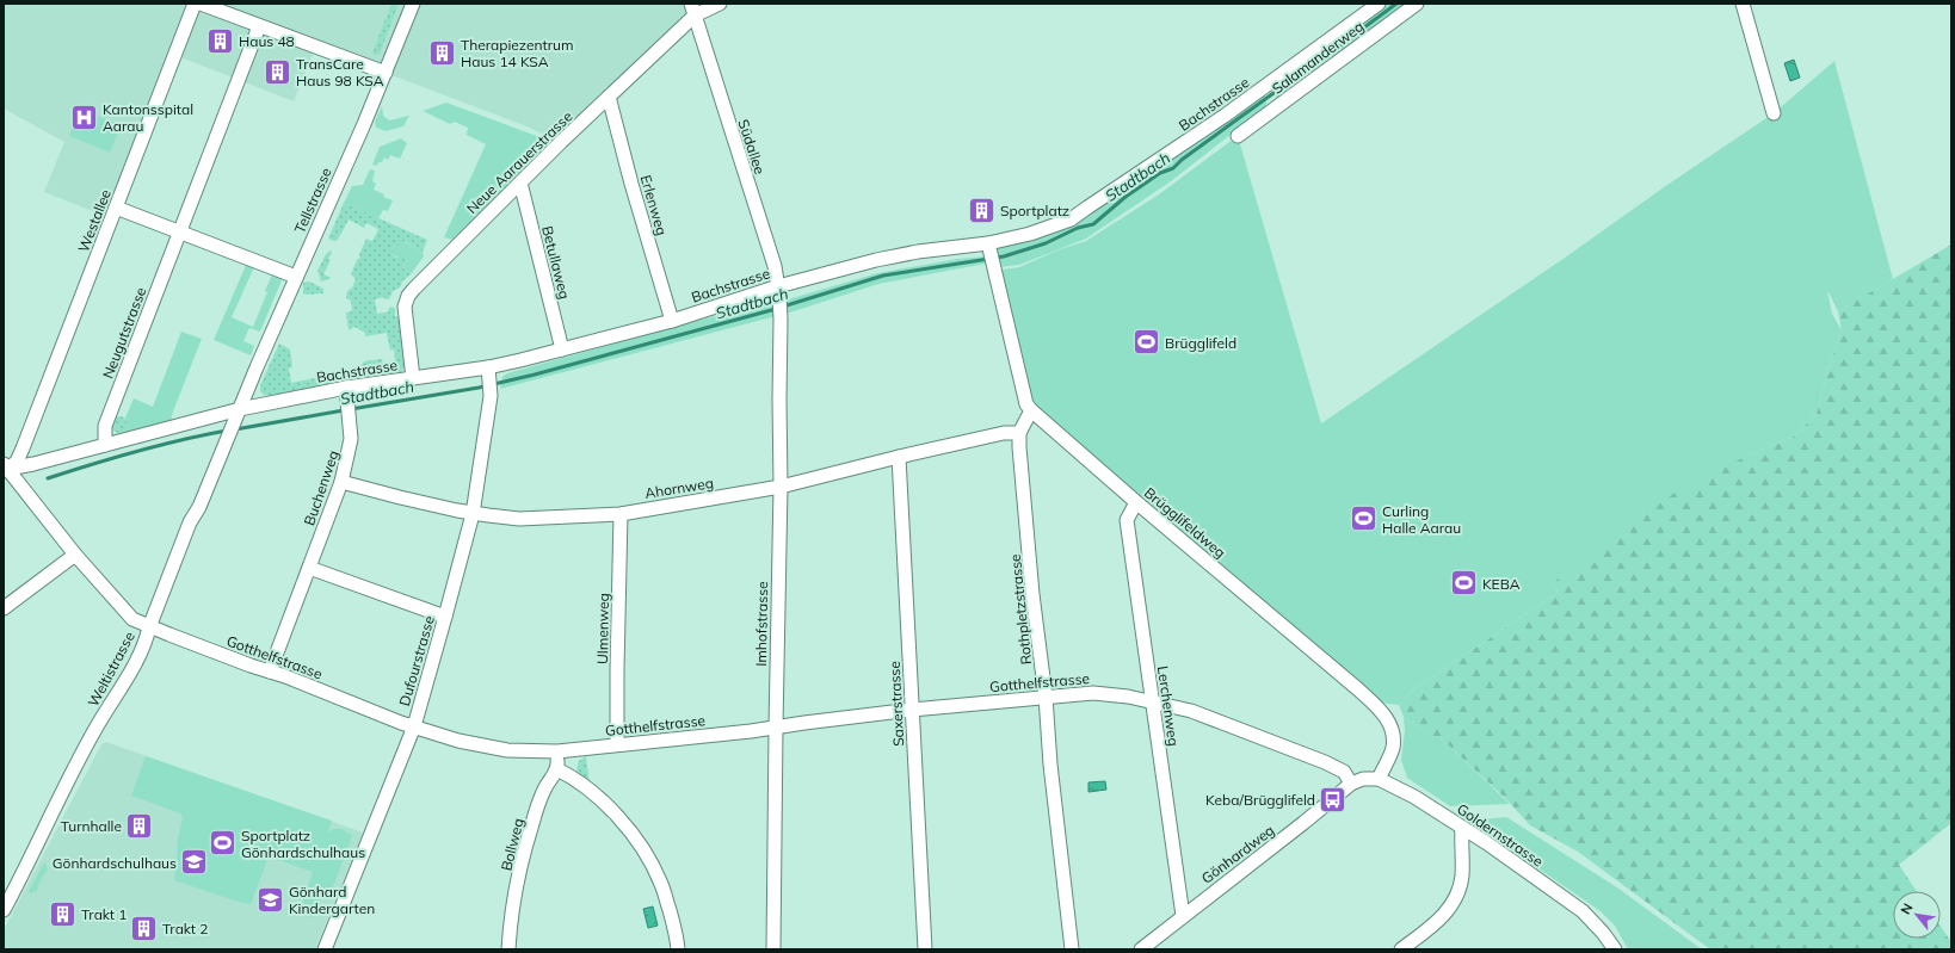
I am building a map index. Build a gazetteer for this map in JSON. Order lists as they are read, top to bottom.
{
  "streets": {
    "street": [
      "Salamanderweg",
      "Bachstrasse",
      "Südallee",
      "Neue Aarauerstrasse",
      "Tellstrasse",
      "Erlenweg",
      "Westallee",
      "Betullaweg",
      "Neugutstrasse",
      "Buchenweg",
      "Ahornweg",
      "Brügglifeldweg",
      "Rothpletzstrasse",
      "Imhofstrasse",
      "Ulmenweg",
      "Gotthelfstrasse",
      "Dufourstrasse",
      "Weltistrasse",
      "Saxerstrasse",
      "Lerchenweg",
      "Goldernstrasse",
      "Bollweg",
      "Gönhardweg"
    ]
  },
  "crossings": [
    ["Bachstrasse", "Südallee"],
    ["Bachstrasse", "Neue Aarauerstrasse"],
    ["Bachstrasse", "Tellstrasse"],
    ["Bachstrasse", "Erlenweg"],
    ["Bachstrasse", "Westallee"],
    ["Bachstrasse", "Betullaweg"],
    ["Bachstrasse", "Neugutstrasse"],
    ["Bachstrasse", "Buchenweg"],
    ["Bachstrasse", "Brügglifeldweg"],
    ["Bachstrasse", "Imhofstrasse"],
    ["Bachstrasse", "Gotthelfstrasse"],
    ["Bachstrasse", "Dufourstrasse"],
    ["Bachstrasse", "Weltistrasse"],
    ["Südallee", "Neue Aarauerstrasse"],
    ["Südallee", "Imhofstrasse"],
    ["Neue Aarauerstrasse", "Erlenweg"],
    ["Neue Aarauerstrasse", "Betullaweg"],
    ["Tellstrasse", "Weltistrasse"],
    ["Westallee", "Gotthelfstrasse"],
    ["Buchenweg", "Ahornweg"],
    ["Buchenweg", "Gotthelfstrasse"],
    ["Ahornweg", "Rothpletzstrasse"],
    ["Ahornweg", "Imhofstrasse"],
    ["Ahornweg", "Ulmenweg"],
    ["Ahornweg", "Dufourstrasse"],
    ["Ahornweg", "Saxerstrasse"],
    ["Brügglifeldweg", "Lerchenweg"],
    ["Brügglifeldweg", "Goldernstrasse"],
    ["Rothpletzstrasse", "Gotthelfstrasse"],
    ["Imhofstrasse", "Gotthelfstrasse"],
    ["Ulmenweg", "Gotthelfstrasse"],
    ["Gotthelfstrasse", "Dufourstrasse"],
    ["Gotthelfstrasse", "Weltistrasse"],
    ["Gotthelfstrasse", "Saxerstrasse"],
    ["Gotthelfstrasse", "Lerchenweg"],
    ["Gotthelfstrasse", "Gönhardweg"],
    ["Lerchenweg", "Gönhardweg"]
  ],
  "water": ["Stadtbach"],
  "places": {
    "building": [
      "Haus 48",
      "Therapiezentrum Haus 14 KSA",
      "TransCare Haus 98 KSA",
      "Sportplatz",
      "Turnhalle",
      "Trakt 1",
      "Trakt 2"
    ],
    "hospital": ["Kantonsspital Aarau"],
    "sports": [
      "Brügglifeld",
      "Curling Halle Aarau",
      "KEBA",
      "Sportplatz Gönhardschulhaus"
    ],
    "bus stop": ["Keba/Brügglifeld"],
    "school or university": ["Gönhardschulhaus", "Gönhard Kindergarten"]
  },
  "north": "top left"
}
